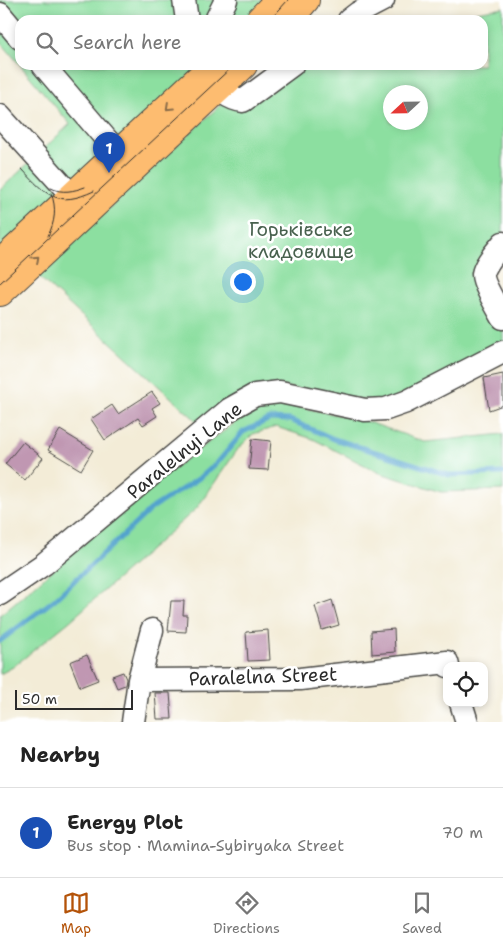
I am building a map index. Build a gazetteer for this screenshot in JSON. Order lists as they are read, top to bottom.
{
  "streets": {
    "street": ["Paralelnyi Lane", "Paralelna Street"]
  },
  "parks": ["Горьківське кладовище"],
  "scale_bar": "50 m",
  "north": "left",
  "page": {
    "search": "Search here",
    "pins": "1",
    "scale": "50 m",
    "heading": "Nearby",
    "list": [
      {
        "mark": "1",
        "name": "Energy Plot",
        "note": "Bus stop · Mamina-Sybiryaka Street",
        "value": "70 m"
      }
    ],
    "nav": ["Map", "Directions", "Saved"]
  }
}
